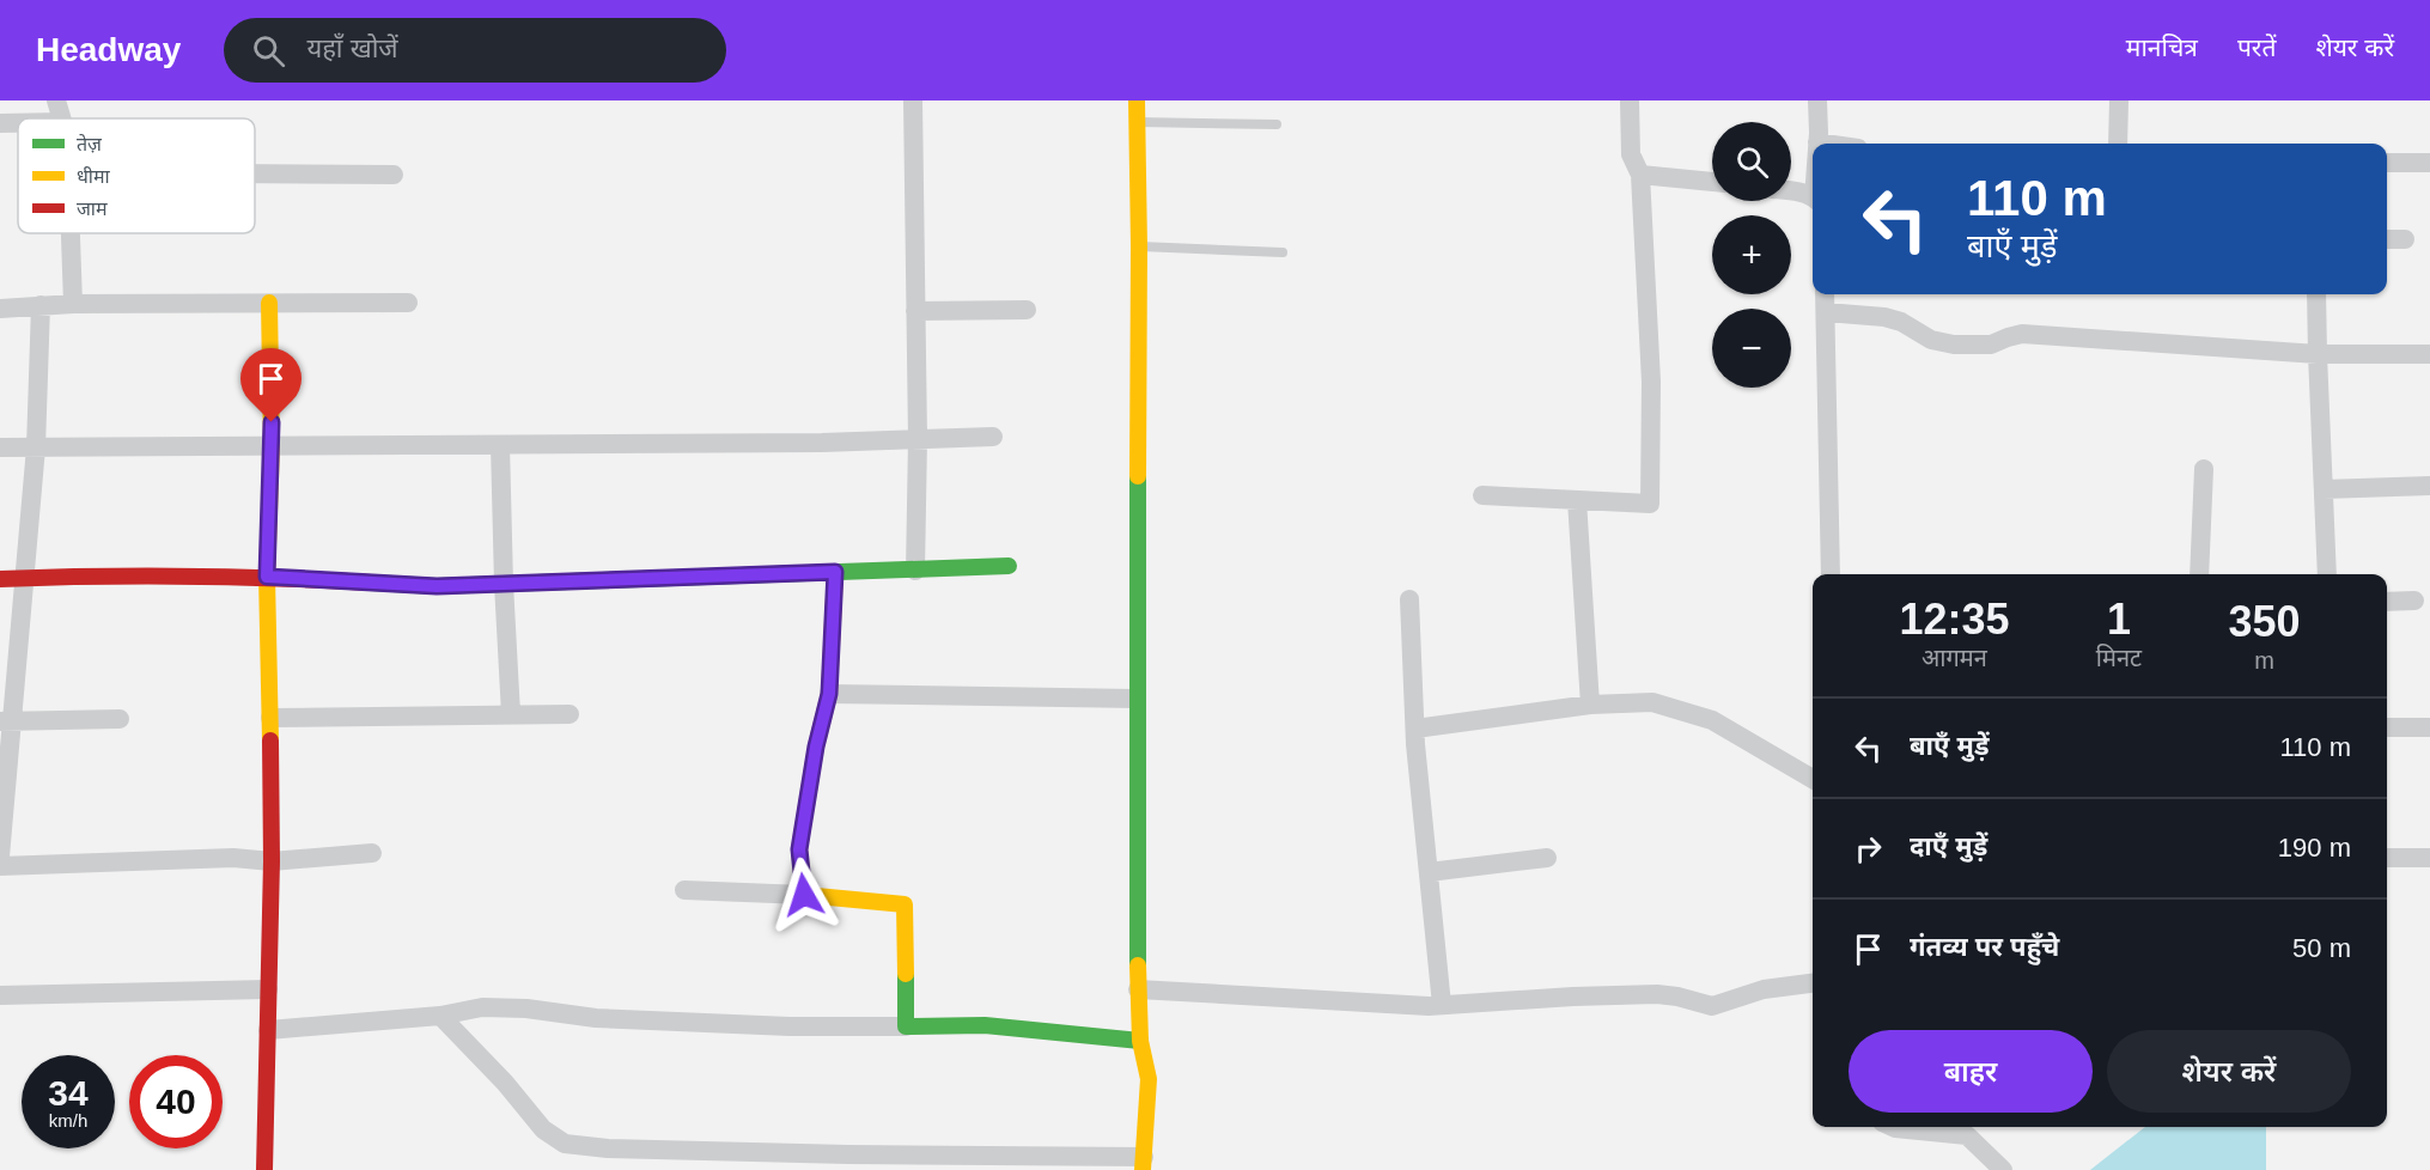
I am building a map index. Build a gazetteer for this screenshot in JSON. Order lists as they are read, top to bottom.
{
  "legend": ["तेज़", "धीमा", "जाम"],
  "page": {
    "header": "Headway",
    "search": "यहाँ खोजें",
    "nav": ["मानचित्र", "परतें", "शेयर करें"],
    "map_buttons": ["+", "−"],
    "turn": ["110 m", "बाएँ मुड़ें"],
    "eta": [
      "12:35",
      "आगमन",
      "1",
      "मिनट",
      "350",
      "m"
    ],
    "list": [
      {
        "name": "बाएँ मुड़ें",
        "value": "110 m"
      },
      {
        "name": "दाएँ मुड़ें",
        "value": "190 m"
      },
      {
        "name": "गंतव्य पर पहुँचे",
        "value": "50 m"
      }
    ],
    "buttons": ["बाहर", "शेयर करें"],
    "speed": "34 km/h",
    "limit": "40"
  }
}
